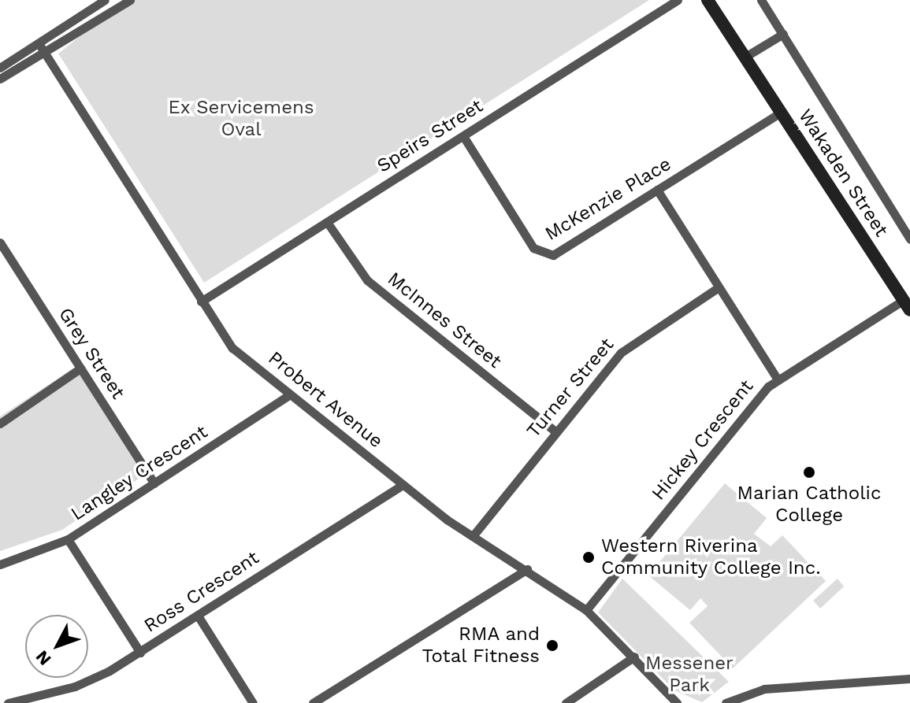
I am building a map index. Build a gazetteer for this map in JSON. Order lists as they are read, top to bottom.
{
  "streets": {
    "main road": ["Wakaden Street"],
    "street": [
      "Speirs Street",
      "McKenzie Place",
      "McInnes Street",
      "Grey Street",
      "Turner Street",
      "Probert Avenue",
      "Hickey Crescent",
      "Langley Crescent",
      "Ross Crescent"
    ]
  },
  "crossings": [
    ["Speirs Street", "McKenzie Place"],
    ["Speirs Street", "McInnes Street"],
    ["Speirs Street", "Probert Avenue"],
    ["Wakaden Street", "McKenzie Place"],
    ["Wakaden Street", "Hickey Crescent"],
    ["McInnes Street", "Turner Street"],
    ["Grey Street", "Langley Crescent"],
    ["Turner Street", "Probert Avenue"],
    ["Probert Avenue", "Hickey Crescent"],
    ["Probert Avenue", "Langley Crescent"],
    ["Probert Avenue", "Ross Crescent"]
  ],
  "parks": ["Ex Servicemens Oval", "Messener Park"],
  "places": ["Marian Catholic College", "Western Riverina Community College Inc.", "RMA and Total Fitness"],
  "north": "bottom left"
}
